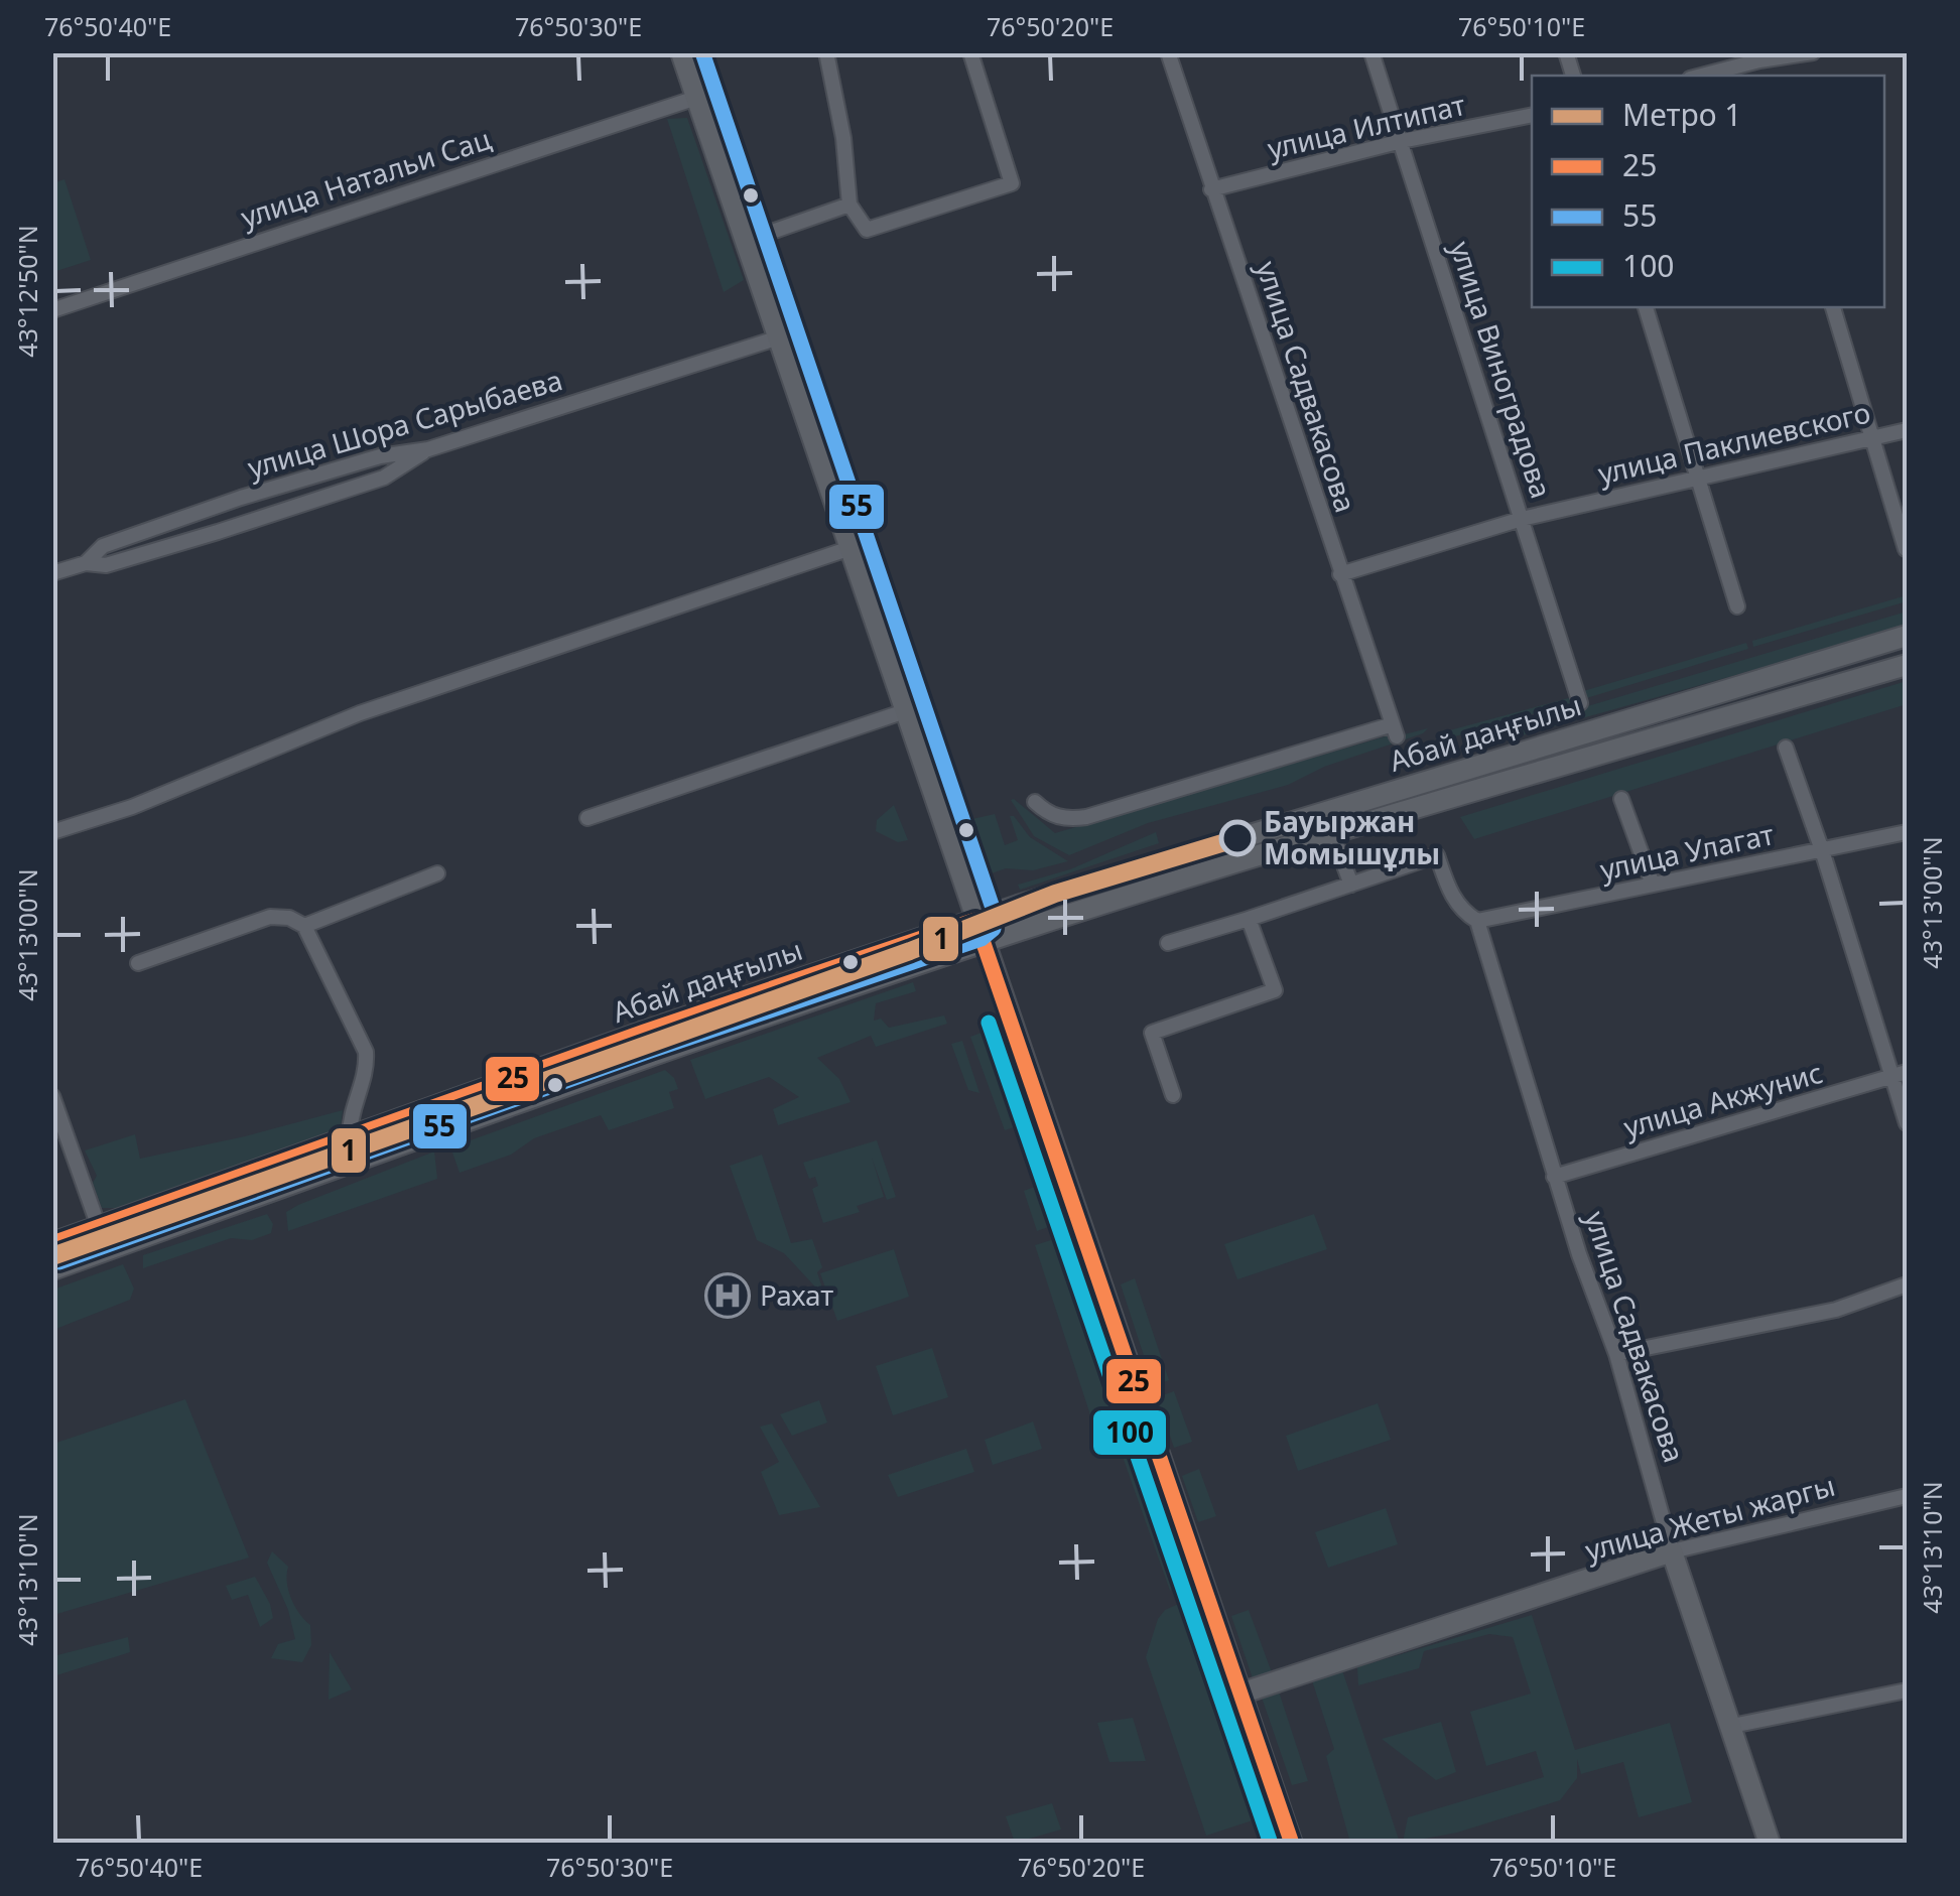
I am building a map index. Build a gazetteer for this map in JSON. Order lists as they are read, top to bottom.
{
  "streets": {
    "main road": ["улица Садвакасова", "Абай даңғылы", "улица Жеты жаргы"],
    "street": [
      "улица Илтипат",
      "улица Натальи Сац",
      "улица Виноградова",
      "улица Шора Сарыбаева",
      "улица Паклиевского",
      "улица Улагат",
      "улица Акжунис"
    ]
  },
  "crossings": [
    ["улица Илтипат", "улица Виноградова"],
    ["улица Илтипат", "улица Садвакасова"],
    ["улица Виноградова", "улица Паклиевского"],
    ["улица Садвакасова", "улица Паклиевского"],
    ["улица Садвакасова", "улица Улагат"],
    ["улица Садвакасова", "улица Акжунис"],
    ["улица Садвакасова", "улица Жеты жаргы"]
  ],
  "places": {
    "other": ["Бауыржан Момышұлы"],
    "hospital": ["Рахат"]
  },
  "lines": [
    "transit line 55",
    "metro line 1",
    "transit line 25",
    "transit line 100"
  ],
  "legend": [
    "Метро 1",
    "25",
    "55",
    "100"
  ],
  "coordinates": [
    "76°50'40\"E",
    "76°50'30\"E",
    "76°50'20\"E",
    "76°50'10\"E",
    "43°12'50\"N",
    "43°13'00\"N",
    "43°13'10\"N"
  ]
}
